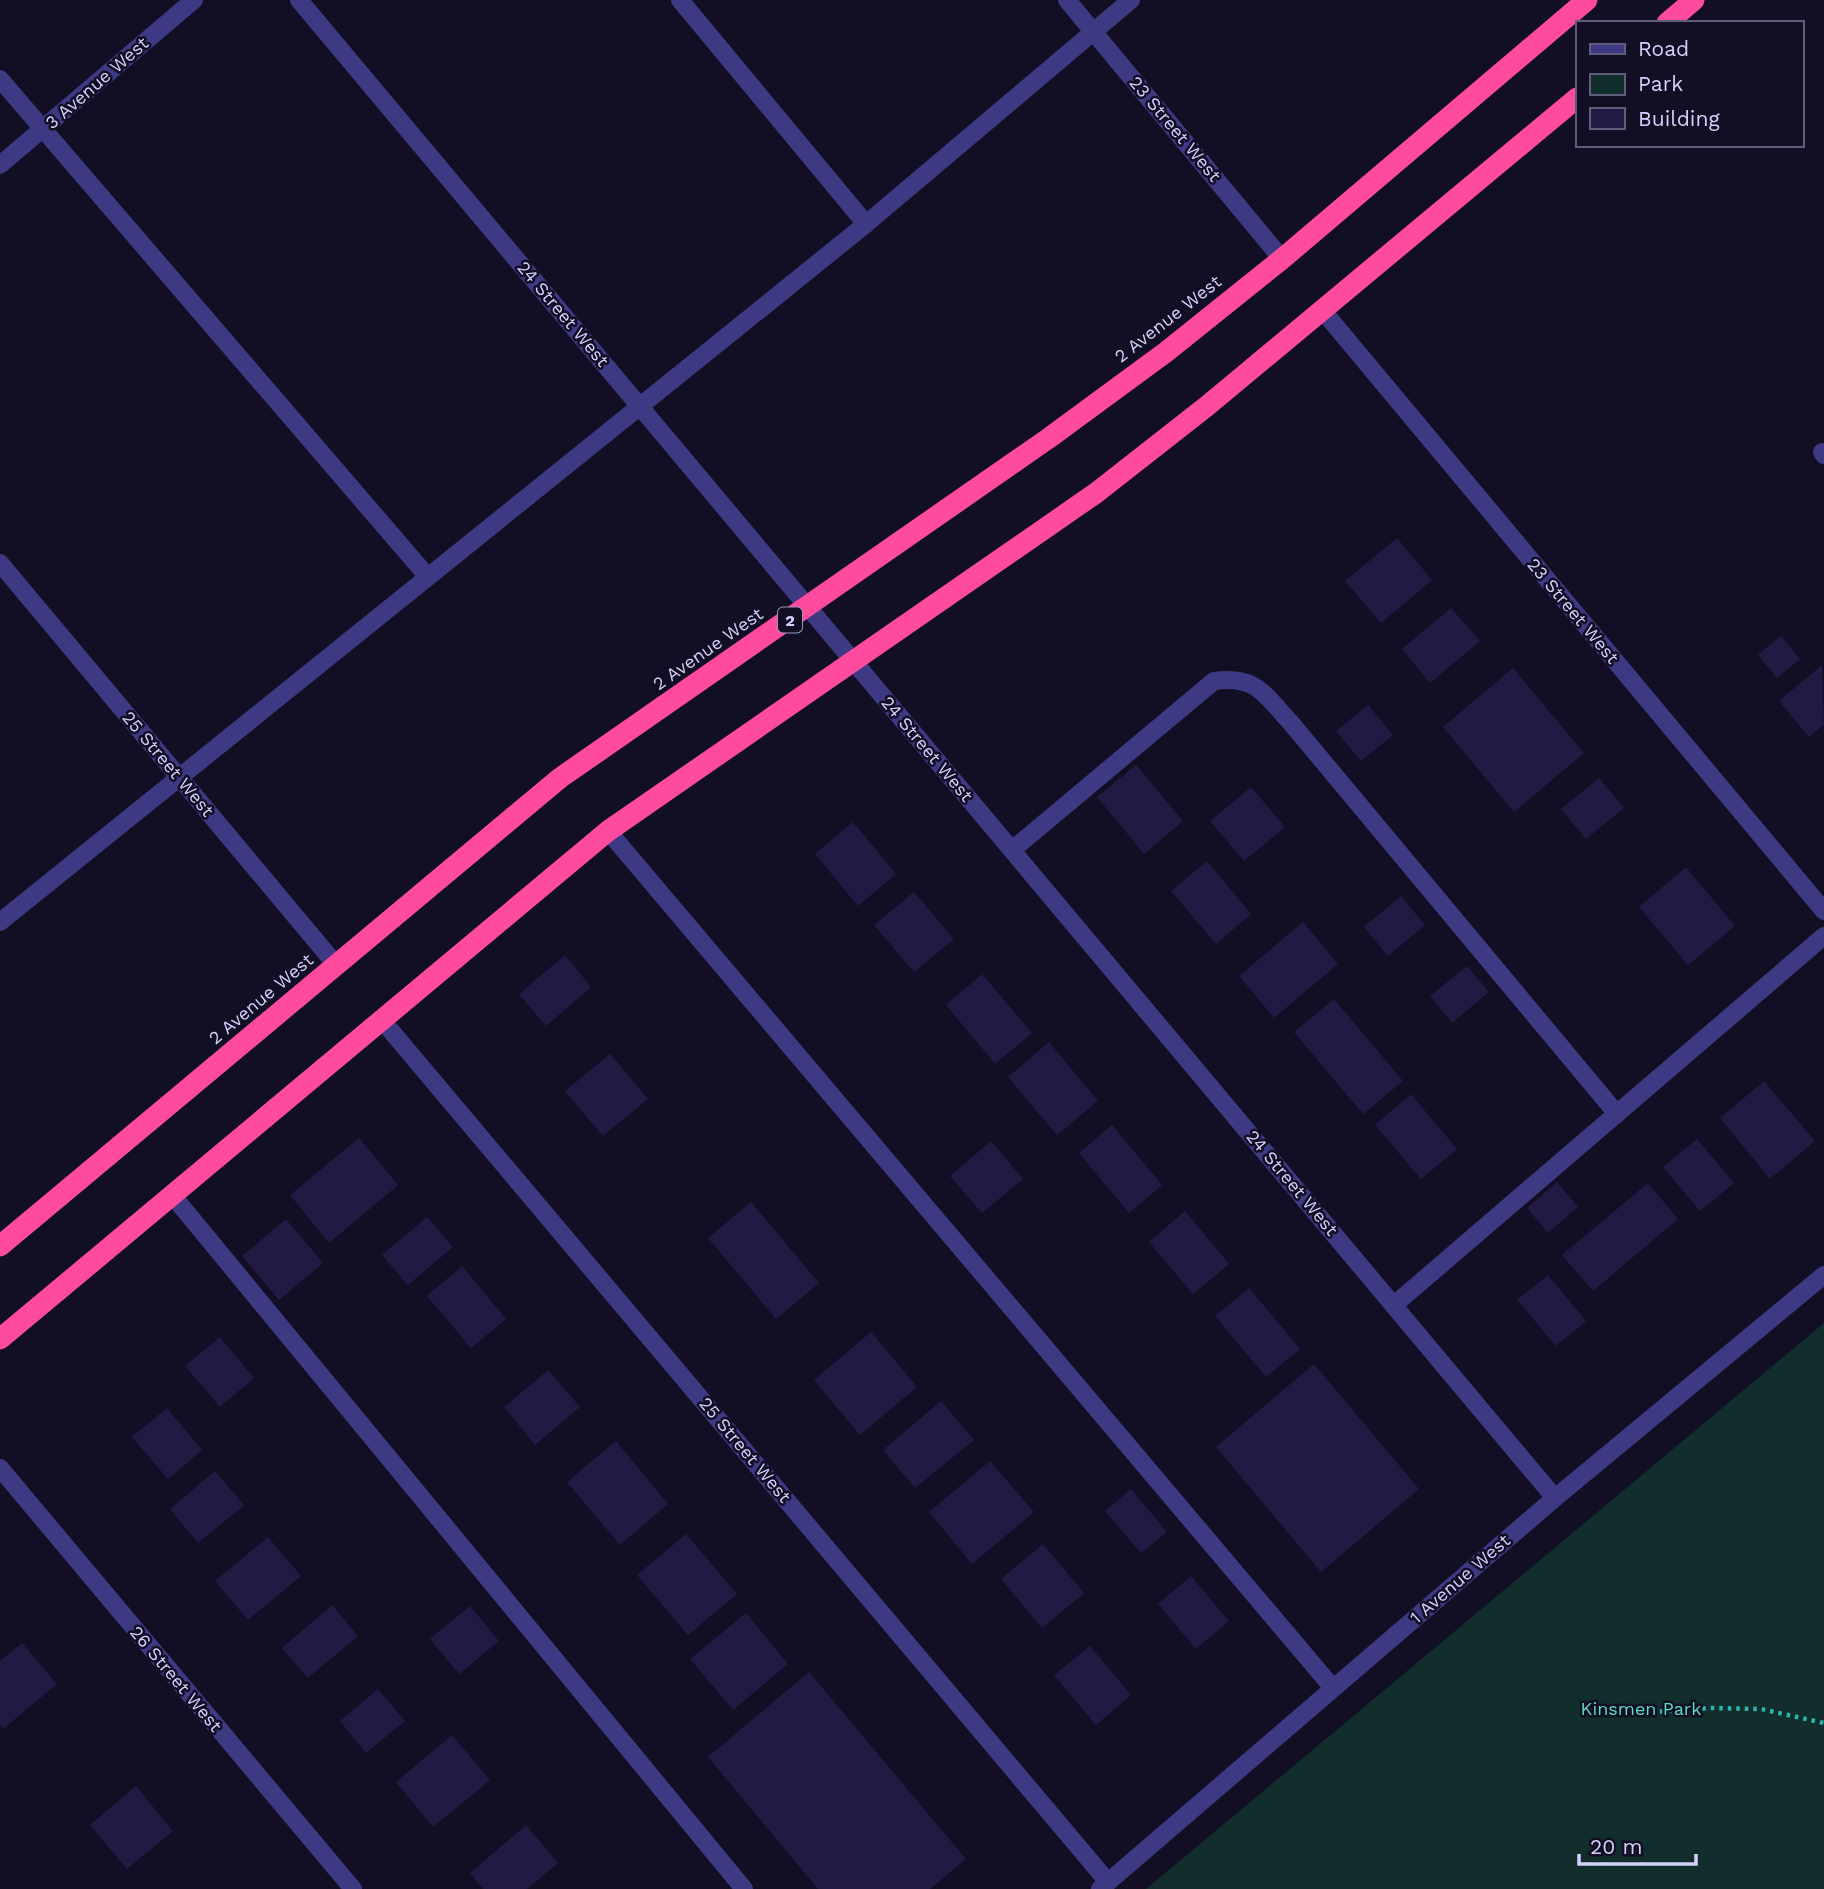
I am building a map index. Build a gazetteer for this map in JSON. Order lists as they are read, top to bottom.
{
  "streets": {
    "highway": ["2 Avenue West", "2"],
    "street": [
      "3 Avenue West",
      "23 Street West",
      "24 Street West",
      "25 Street West",
      "1 Avenue West",
      "26 Street West"
    ]
  },
  "crossings": [
    ["23 Street West", "2 Avenue West"],
    ["24 Street West", "2 Avenue West"],
    ["24 Street West", "1 Avenue West"],
    ["2 Avenue West", "25 Street West"],
    ["25 Street West", "1 Avenue West"]
  ],
  "parks": ["Kinsmen Park"],
  "legend": ["Road", "Park", "Building"],
  "scale_bar": "20 m"
}
